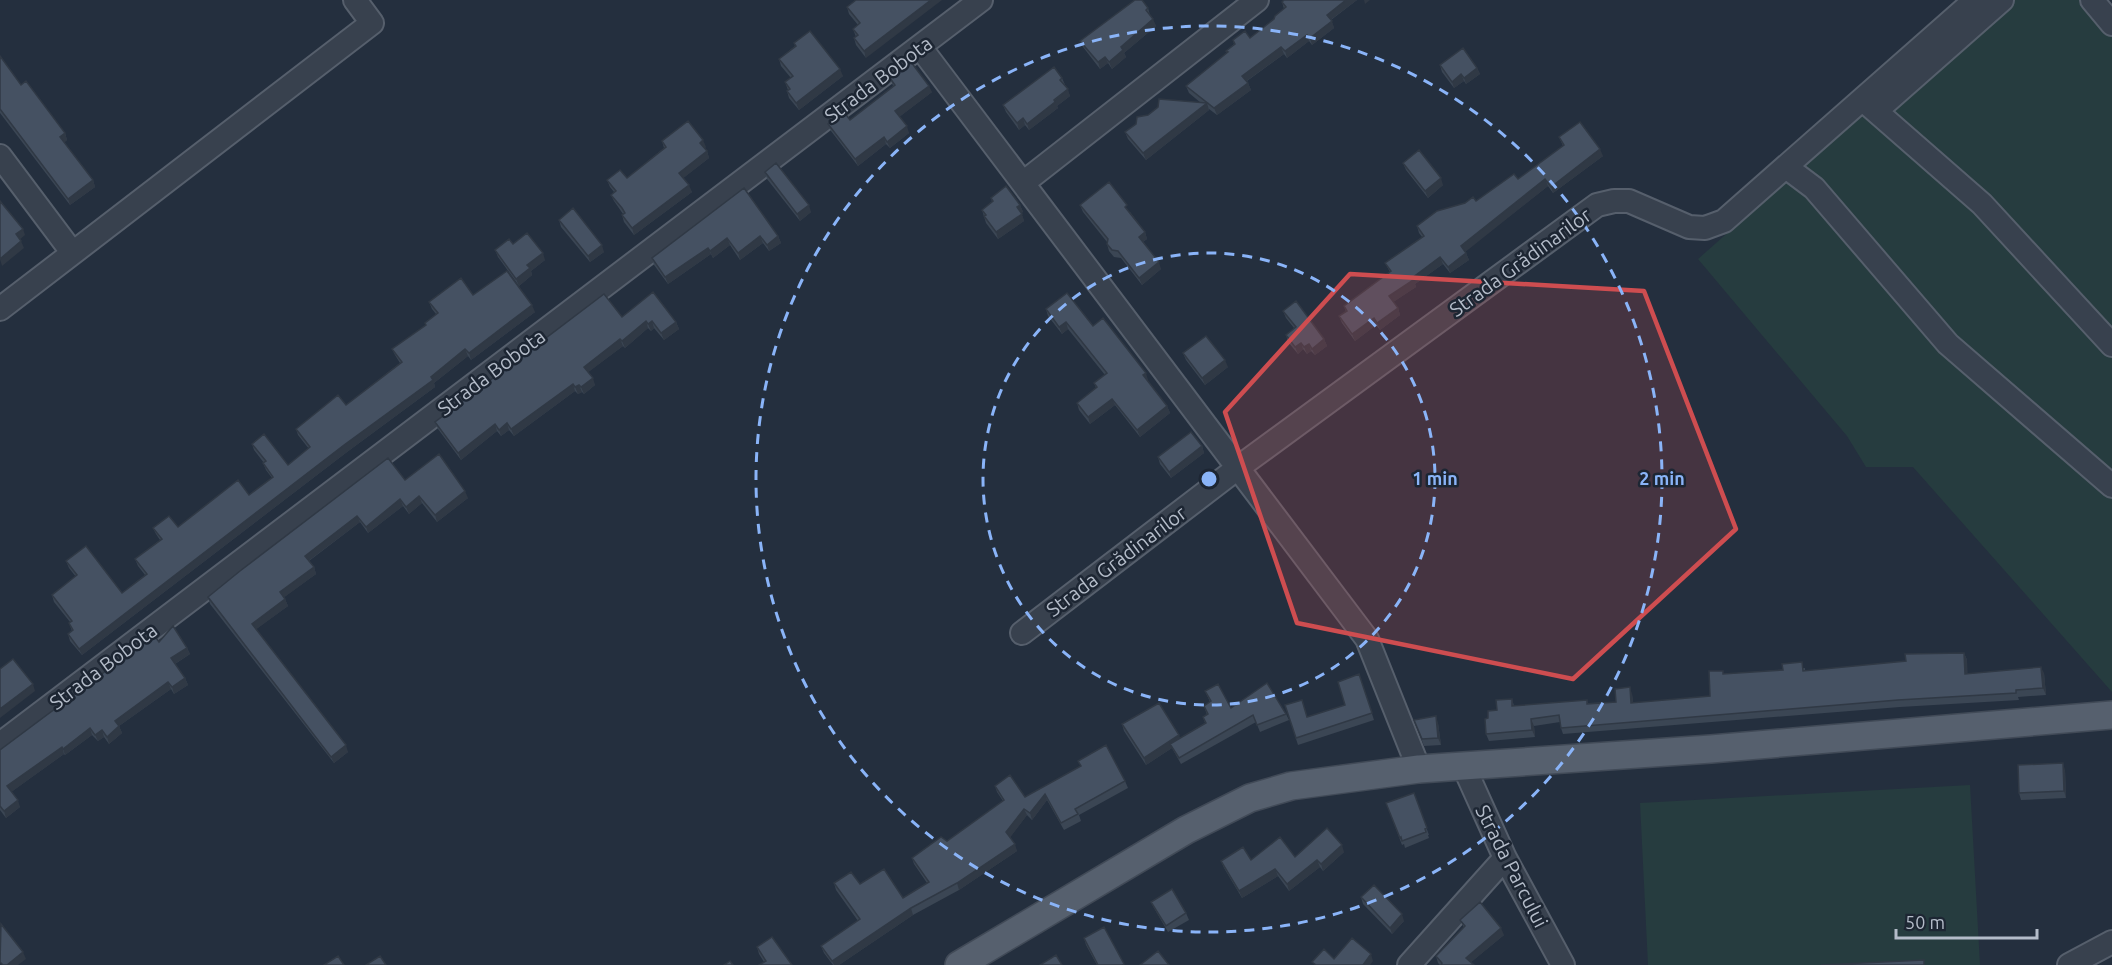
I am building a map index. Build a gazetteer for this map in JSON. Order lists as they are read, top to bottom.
{
  "streets": {
    "street": ["Strada Bobota", "Strada Grădinarilor", "Strada Parcului"]
  },
  "scale_bar": "50 m",
  "rings": ["1 min", "2 min"]
}
